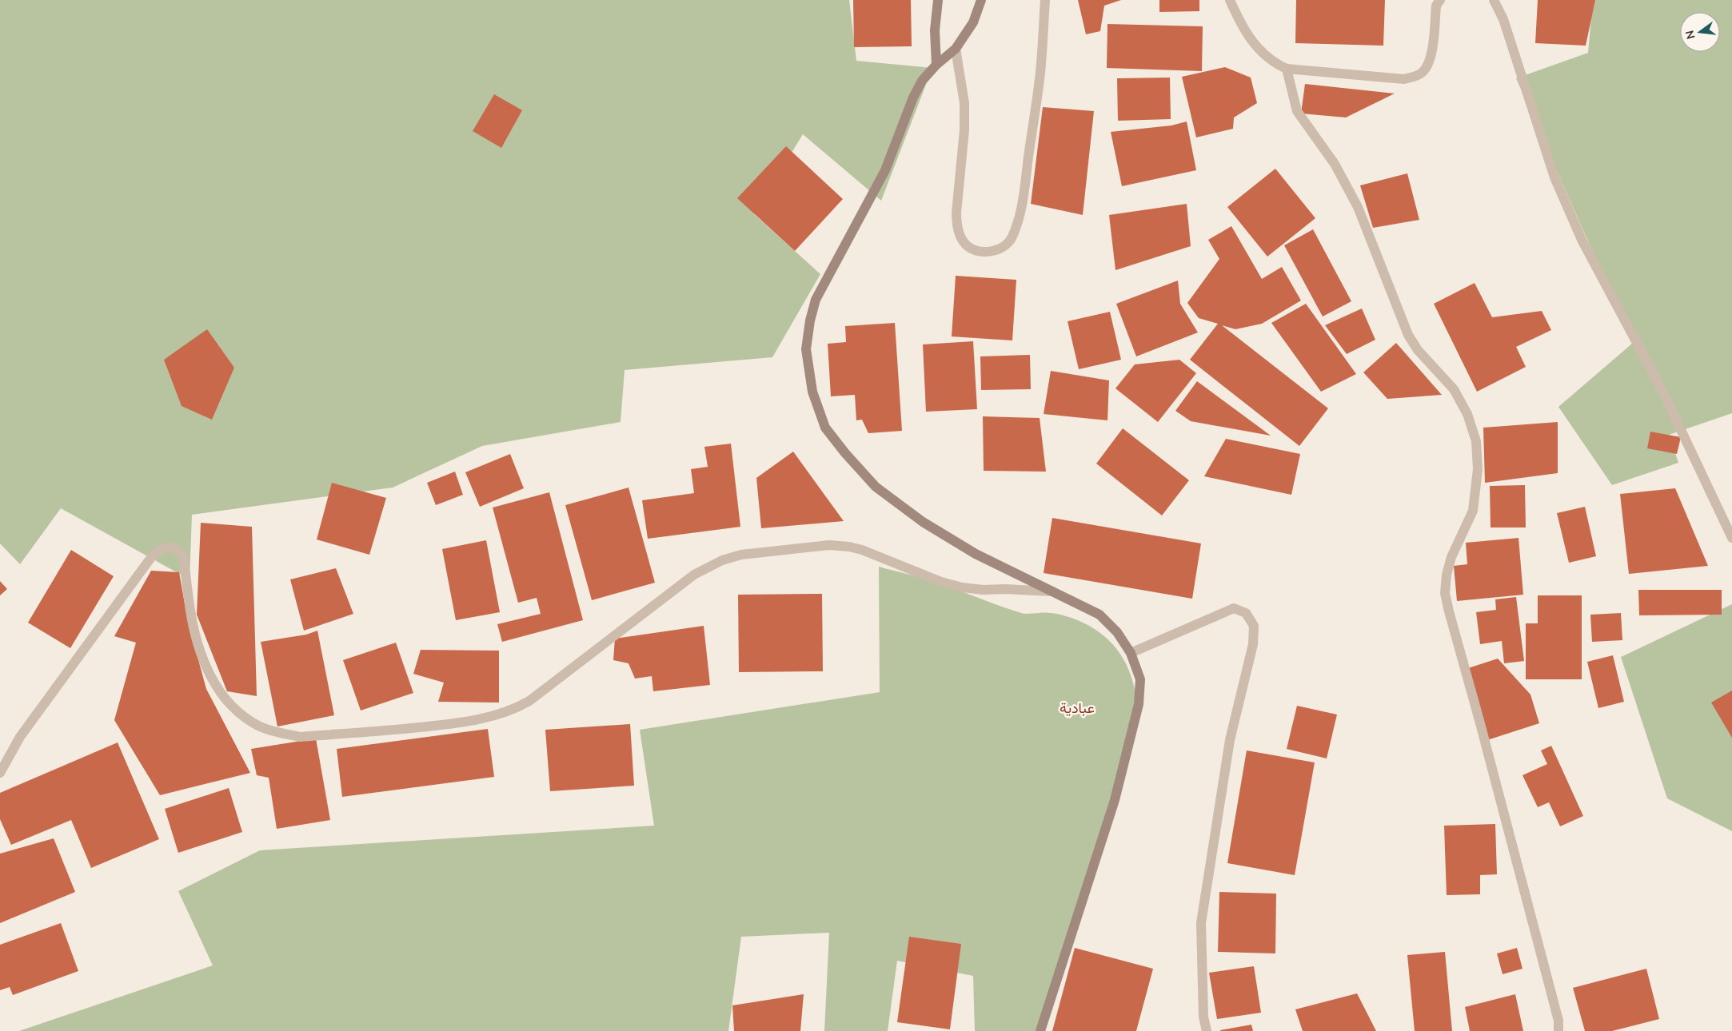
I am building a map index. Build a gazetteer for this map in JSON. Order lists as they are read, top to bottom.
{
  "districts": ["عبادية"],
  "north": "left"
}
